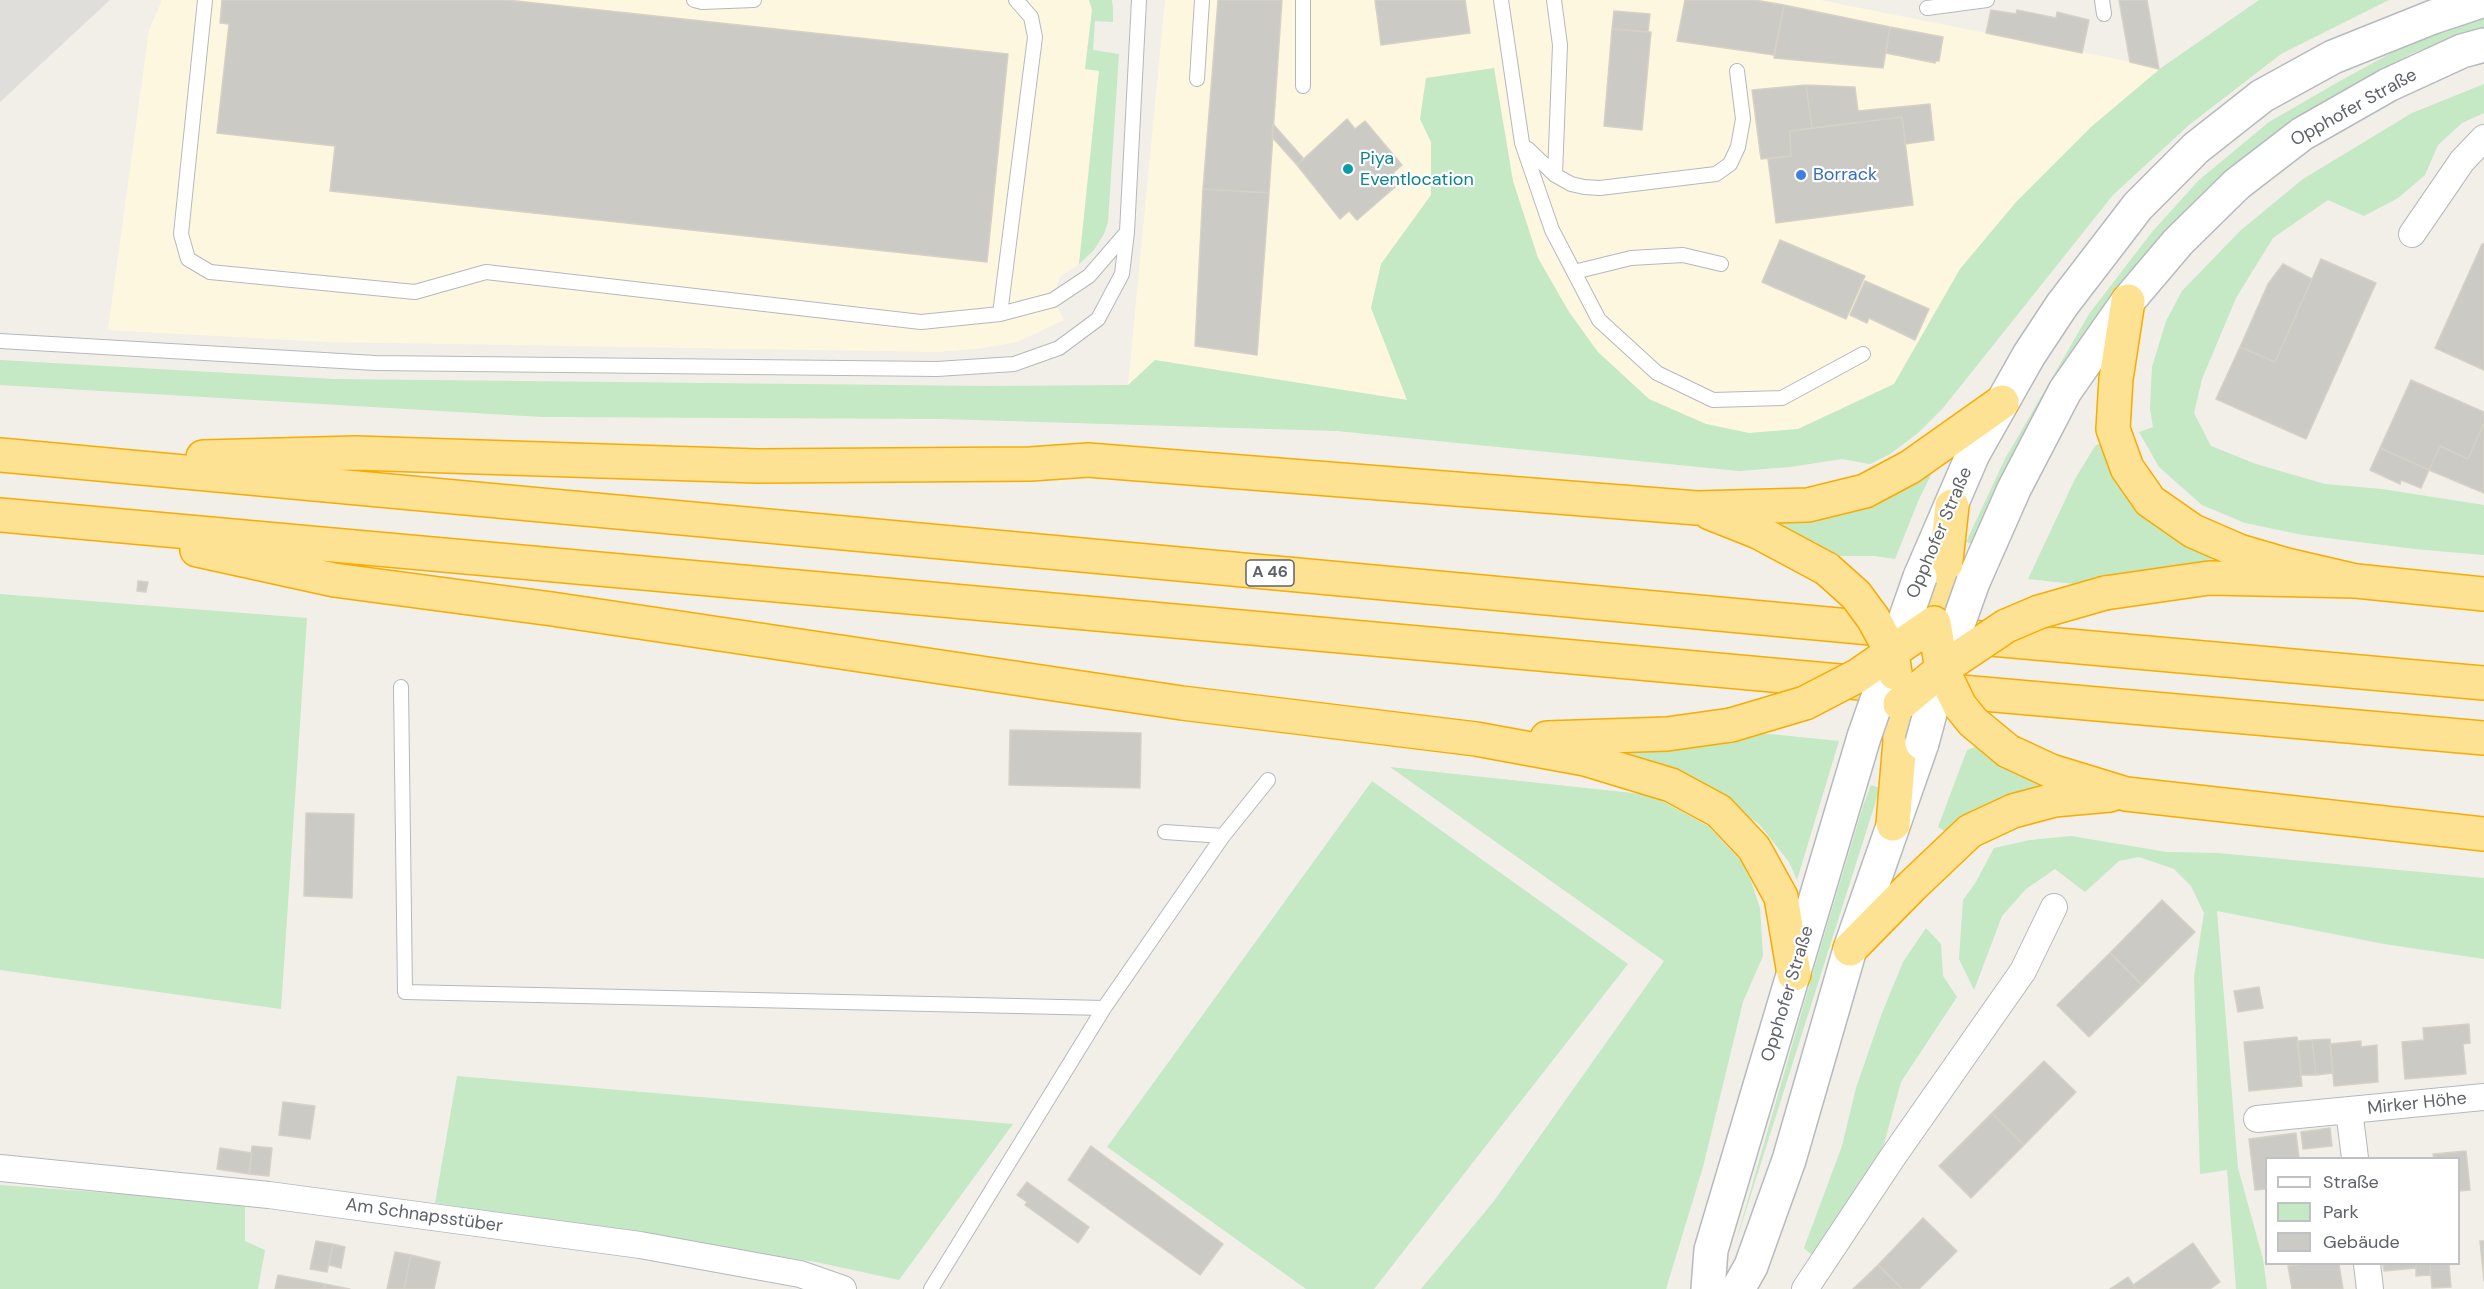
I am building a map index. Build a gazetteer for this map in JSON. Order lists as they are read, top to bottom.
{
  "streets": {
    "highway": ["A 46"],
    "street": ["Opphofer Straße", "Mirker Höhe", "Am Schnapsstüber"]
  },
  "places": ["Piya Eventlocation", "Borrack"],
  "legend": ["Straße", "Park", "Gebäude"]
}
